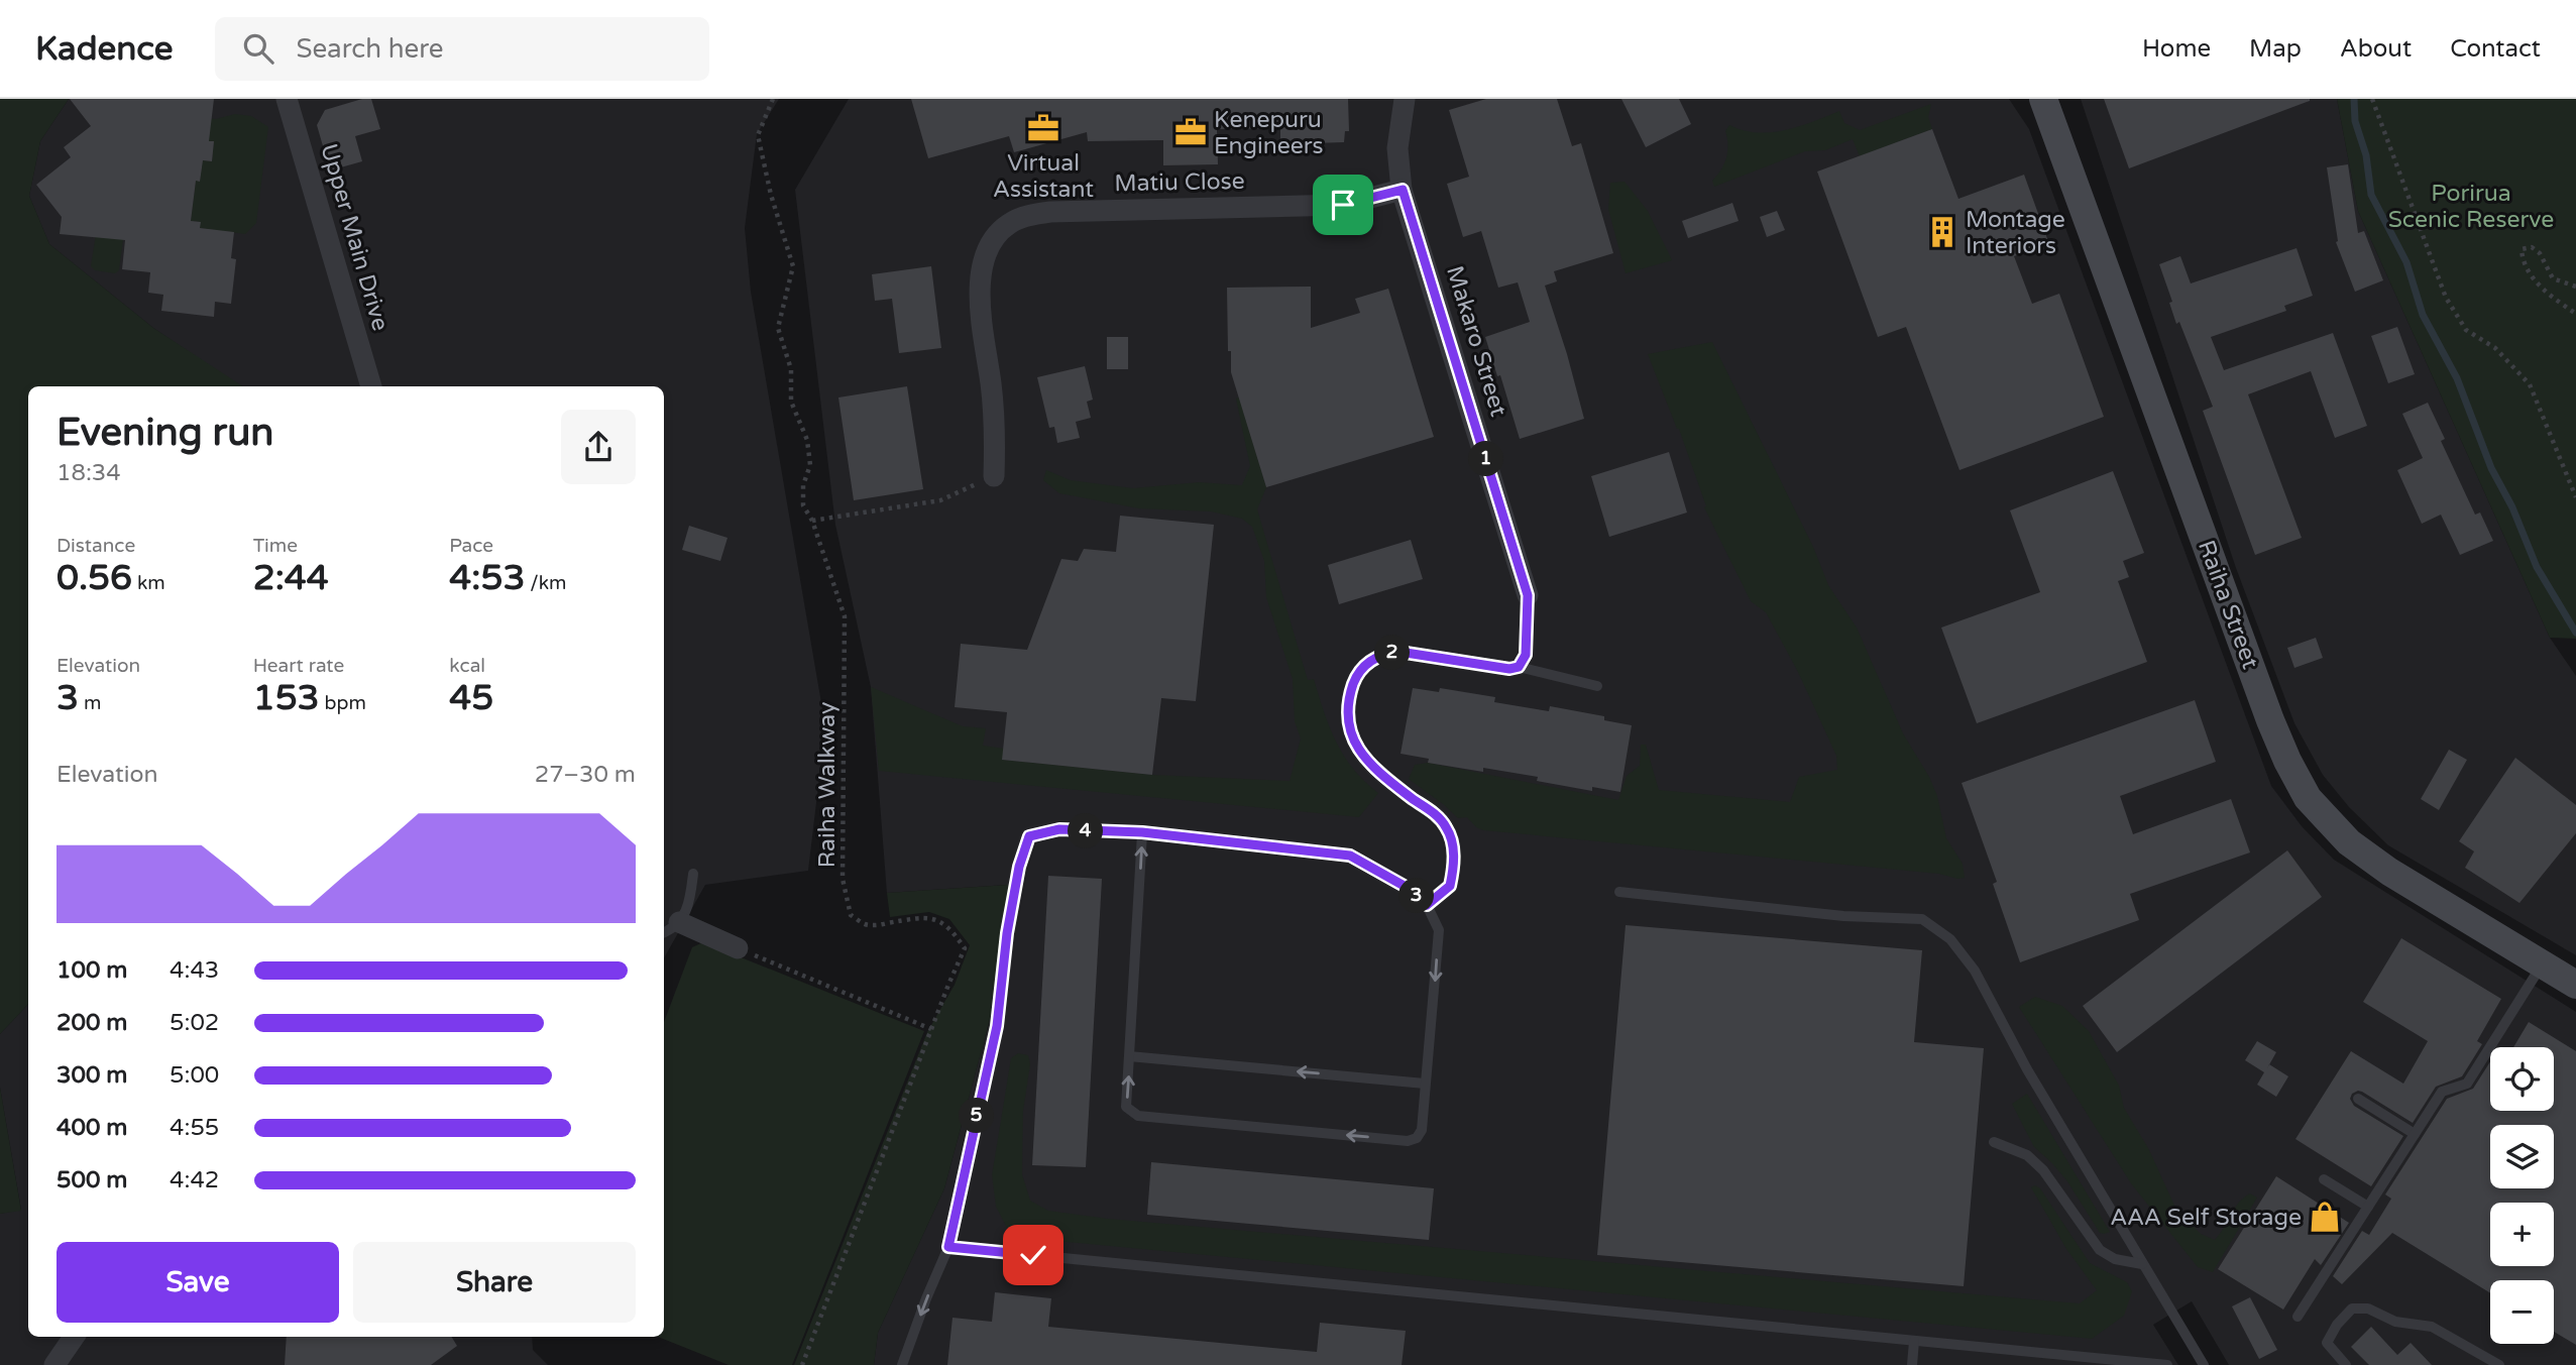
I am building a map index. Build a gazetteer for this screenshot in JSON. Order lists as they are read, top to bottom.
{
  "streets": {
    "main road": ["Raiha Street"],
    "street": ["Matiu Close", "Upper Main Drive", "Makaro Street"],
    "path": ["Raiha Walkway"]
  },
  "crossings": [
    ["Matiu Close", "Makaro Street"]
  ],
  "parks": ["Porirua Scenic Reserve"],
  "places": {
    "office": ["Virtual Assistant", "Kenepuru Engineers"],
    "building": ["Montage Interiors"],
    "shop": ["AAA Self Storage"]
  },
  "page": {
    "header": "Kadence",
    "search": "Search here",
    "nav": [
      "Home",
      "Map",
      "About",
      "Contact"
    ],
    "heading": ["Evening run", "18:34"],
    "pins": [
      "1",
      "2",
      "4",
      "3",
      "5"
    ],
    "stats": [
      ["Distance", "0.56 km"],
      ["Time", "2:44"],
      ["Pace", "4:53 /km"],
      ["Elevation", "3 m"],
      ["Heart rate", "153 bpm"],
      ["kcal", "45"]
    ],
    "chart": ["Elevation", "27–30 m"],
    "list": [
      {
        "name": "100 m",
        "note": "4:43"
      },
      {
        "name": "200 m",
        "note": "5:02"
      },
      {
        "name": "300 m",
        "note": "5:00"
      },
      {
        "name": "400 m",
        "note": "4:55"
      },
      {
        "name": "500 m",
        "note": "4:42"
      }
    ],
    "map_buttons": ["+", "−"],
    "buttons": ["Save", "Share"]
  }
}
